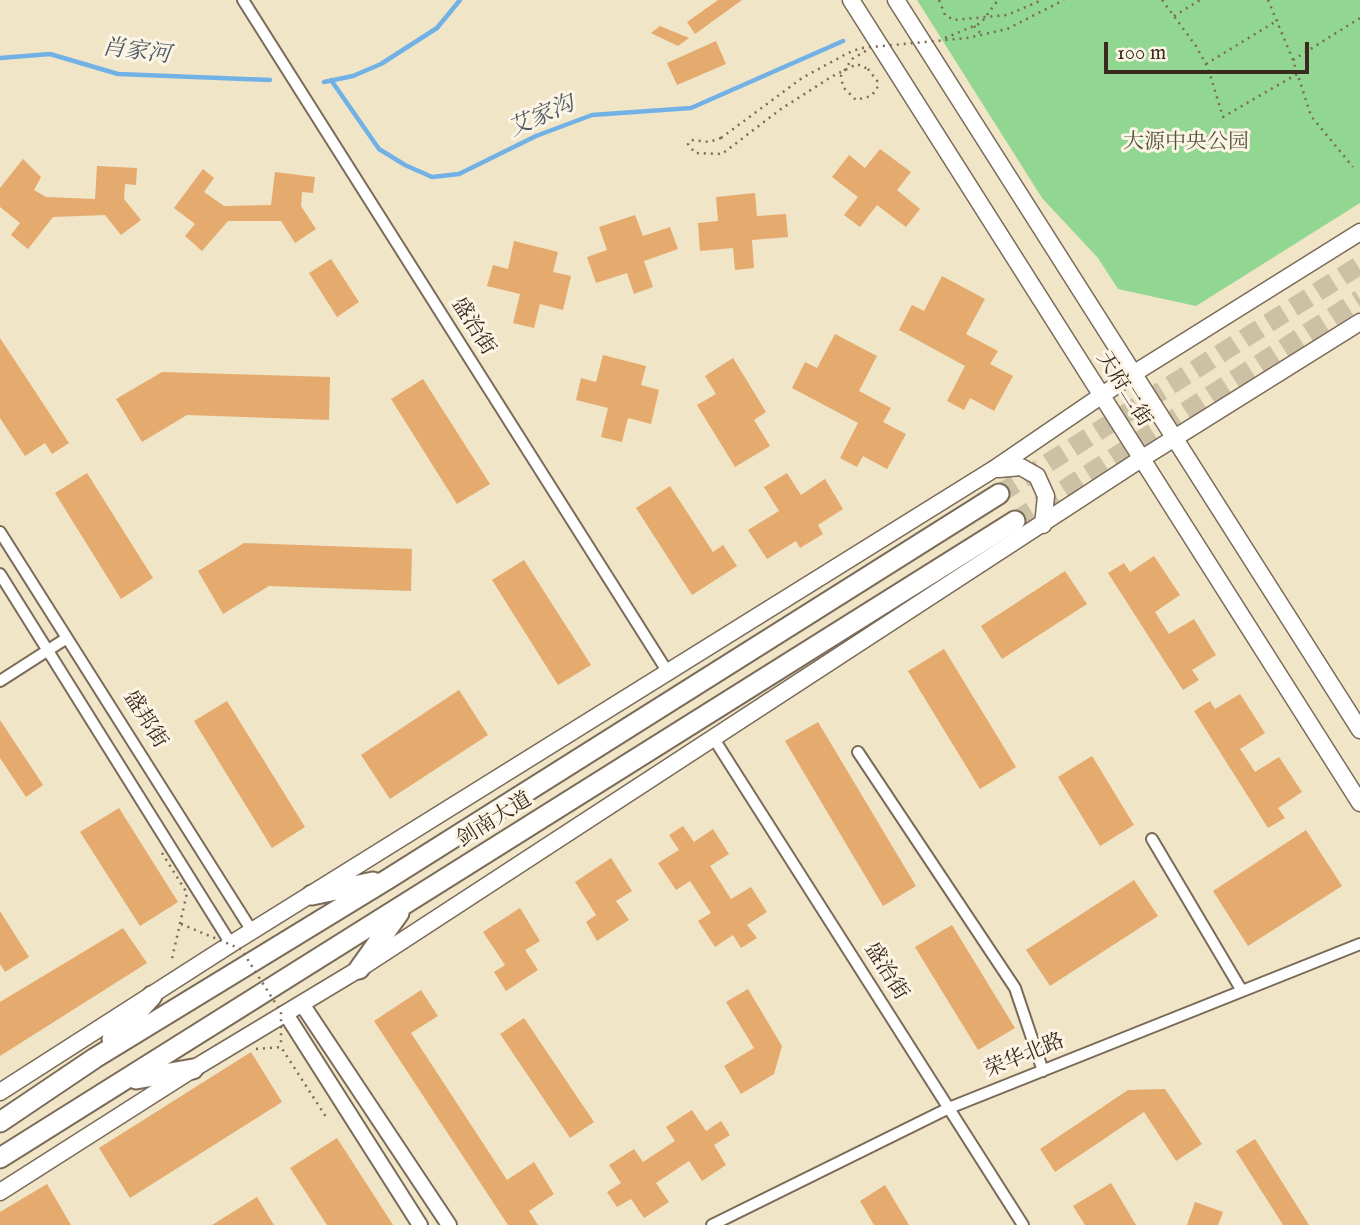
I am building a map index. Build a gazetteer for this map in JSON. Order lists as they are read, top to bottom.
{
  "streets": {
    "highway": ["剑南大道"],
    "main road": ["天府二街"],
    "street": ["盛治街", "盛邦街", "荣华北路"]
  },
  "crossings": [
    ["盛治街", "荣华北路"]
  ],
  "water": ["肖家河", "艾家沟"],
  "parks": ["大源中央公园"],
  "scale_bar": "100 m"
}
